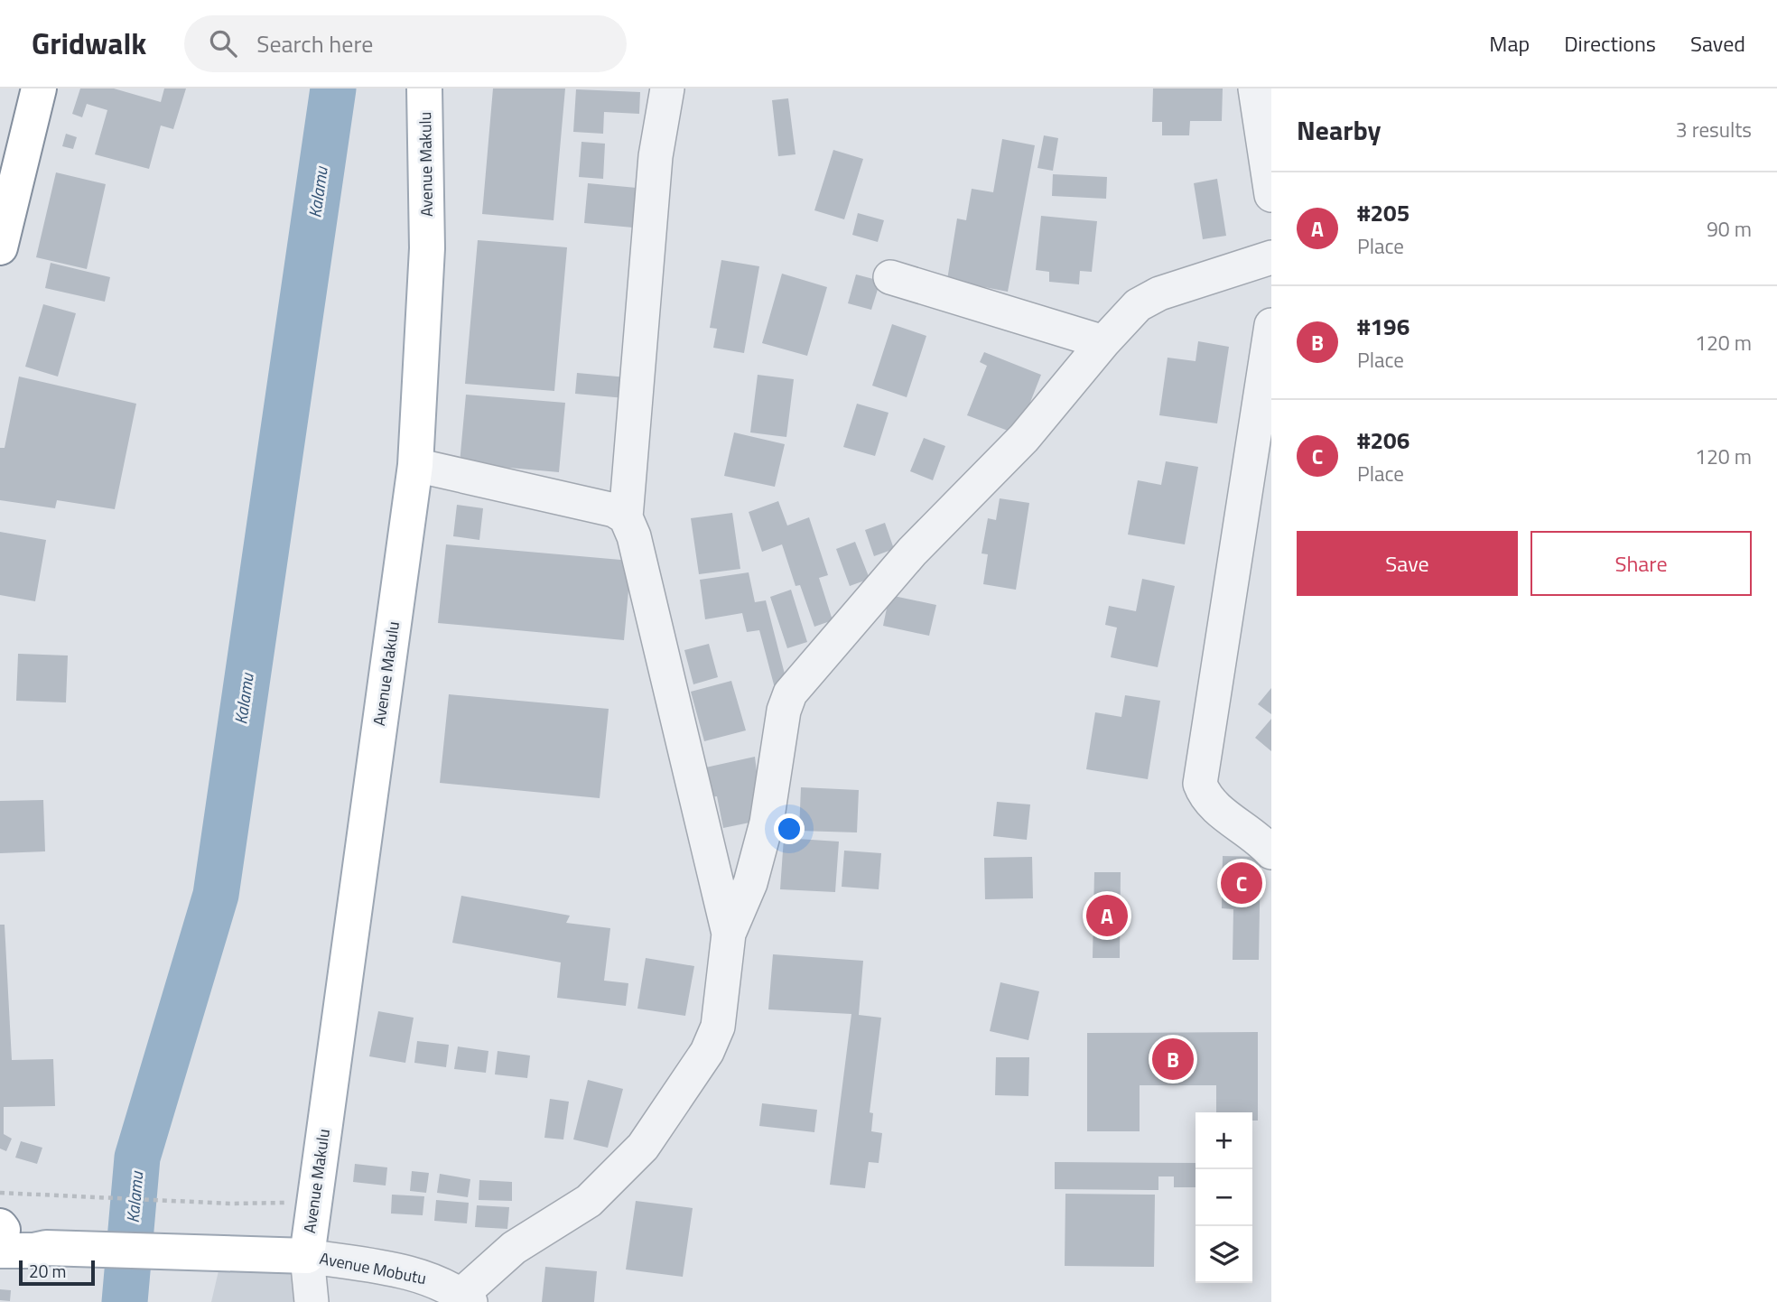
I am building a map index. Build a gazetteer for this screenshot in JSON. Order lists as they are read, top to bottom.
{
  "streets": {
    "main road": ["Avenue Makulu"],
    "street": ["Avenue Mobutu"]
  },
  "crossings": [
    ["Avenue Makulu", "Avenue Mobutu"]
  ],
  "water": ["Kalamu"],
  "scale_bar": "20 m",
  "page": {
    "header": "Gridwalk",
    "search": "Search here",
    "nav": ["Map", "Directions", "Saved"],
    "heading": ["Nearby", "3 results"],
    "list": [
      {
        "mark": "A",
        "name": "#205",
        "note": "Place",
        "value": "90 m"
      },
      {
        "mark": "B",
        "name": "#196",
        "note": "Place",
        "value": "120 m"
      },
      {
        "mark": "C",
        "name": "#206",
        "note": "Place",
        "value": "120 m"
      }
    ],
    "buttons": ["Save", "Share"],
    "pins": ["C", "A", "B"],
    "map_buttons": ["+", "−"],
    "scale": "20 m"
  }
}
